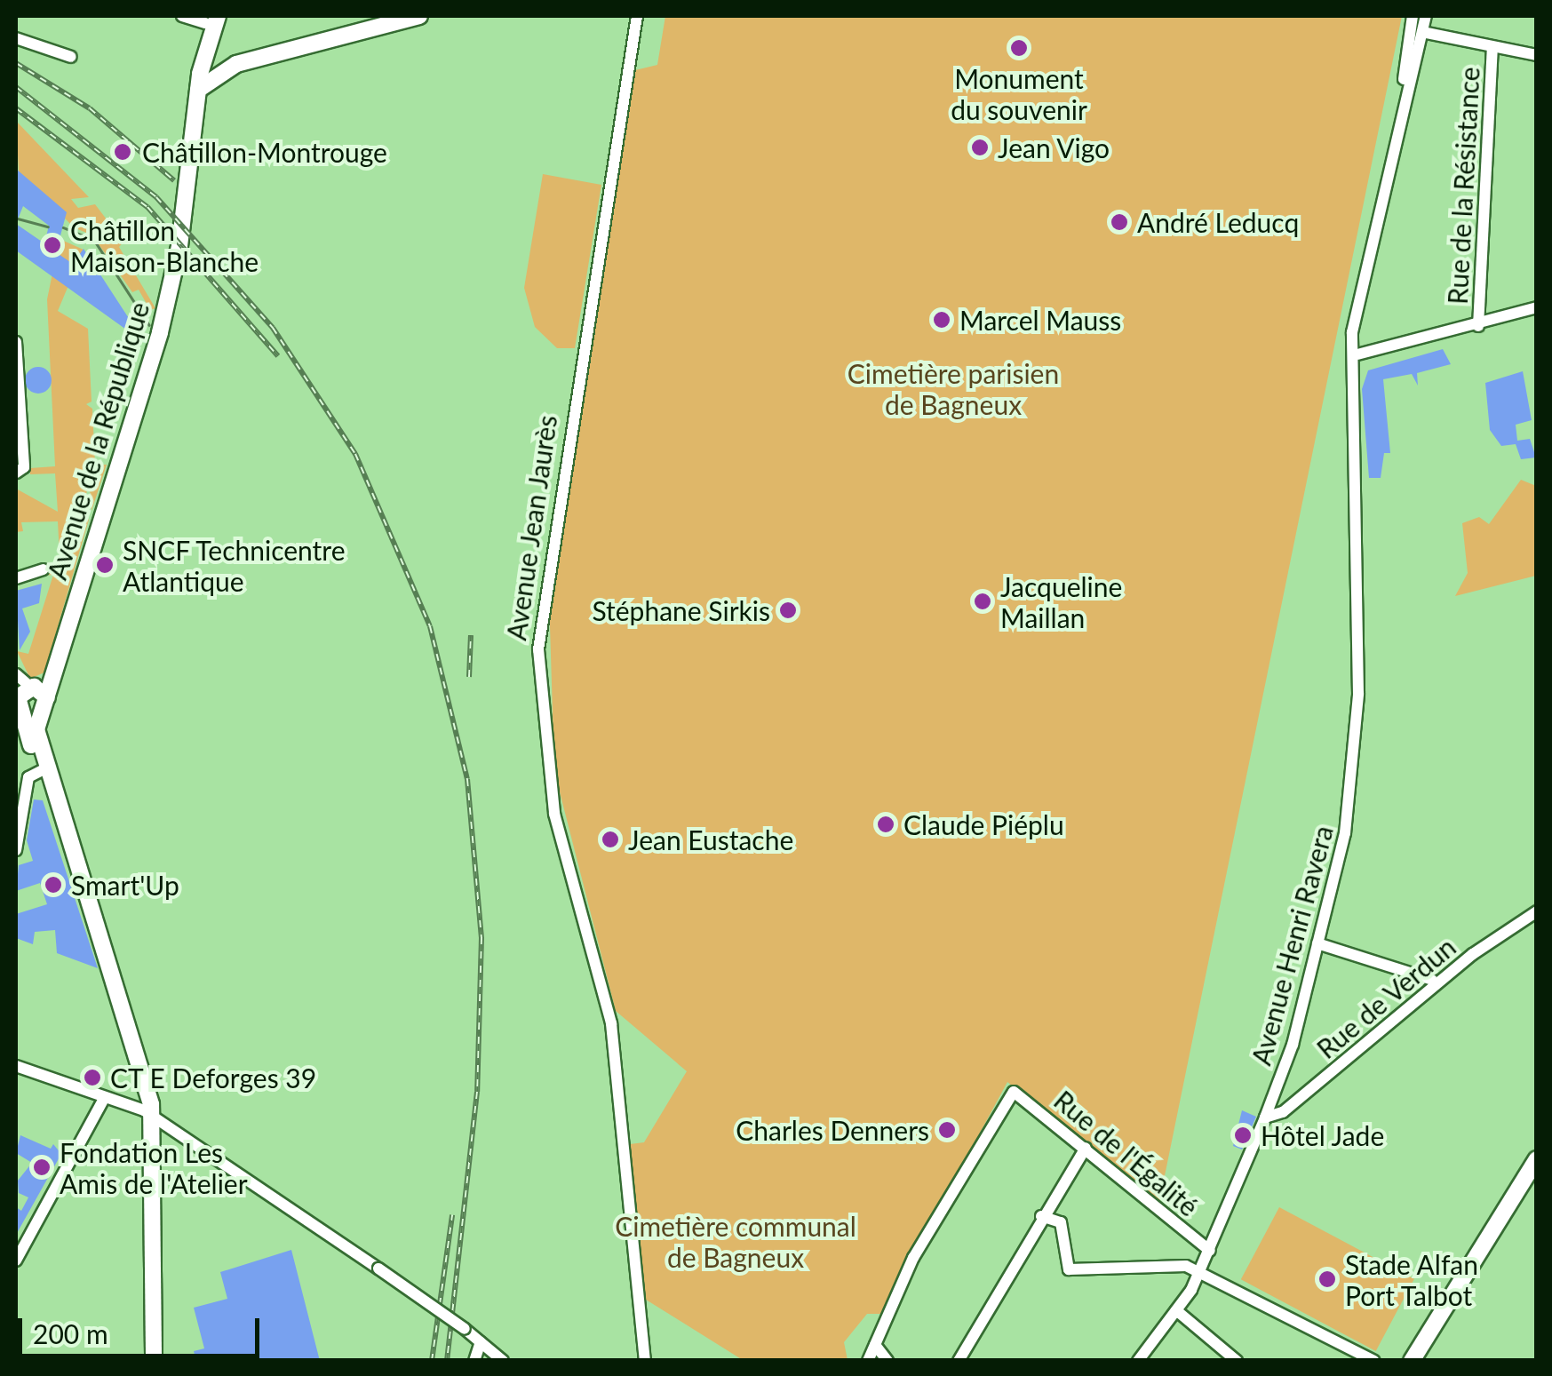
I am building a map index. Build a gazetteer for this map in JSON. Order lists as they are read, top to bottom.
{
  "streets": {
    "main road": ["Avenue de la République"],
    "street": [
      "Rue de la Résistance",
      "Avenue Jean Jaurès",
      "Avenue Henri Ravera",
      "Rue de Verdun",
      "Rue de l'Égalité"
    ]
  },
  "crossings": [
    ["Avenue Henri Ravera", "Rue de Verdun"],
    ["Avenue Henri Ravera", "Rue de l'Égalité"]
  ],
  "parks": ["Cimetière parisien de Bagneux", "Cimetière communal de Bagneux"],
  "places": [
    "Monument du souvenir",
    "Jean Vigo",
    "Châtillon-Montrouge",
    "André Leducq",
    "Châtillon Maison-Blanche",
    "Marcel Mauss",
    "SNCF Technicentre Atlantique",
    "Jacqueline Maillan",
    "Stéphane Sirkis",
    "Claude Piéplu",
    "Jean Eustache",
    "Smart'Up",
    "CT E Deforges 39",
    "Charles Denners",
    "Hôtel Jade",
    "Fondation Les Amis de l'Atelier",
    "Stade Alfan Port Talbot"
  ],
  "scale_bar": "200 m"
}
